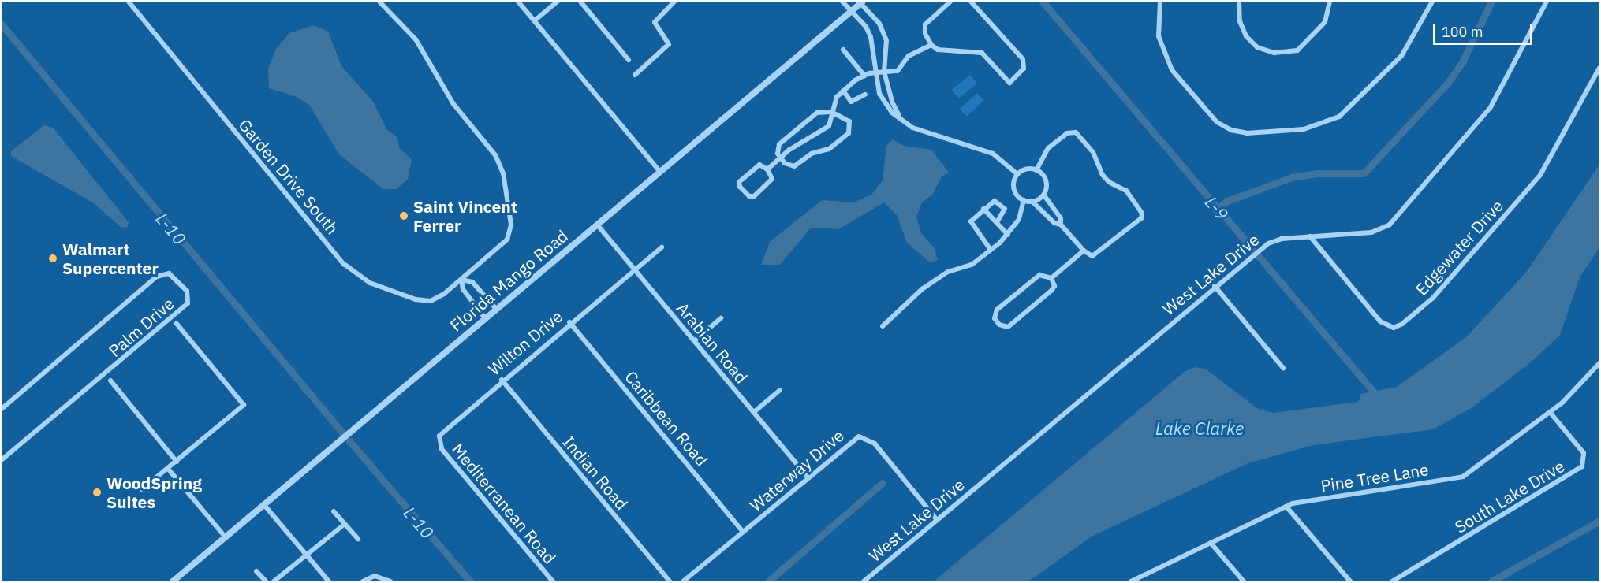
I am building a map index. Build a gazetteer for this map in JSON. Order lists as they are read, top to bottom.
{
  "streets": {
    "street": [
      "Garden Drive South",
      "Edgewater Drive",
      "West Lake Drive",
      "Florida Mango Road",
      "Palm Drive",
      "Wilton Drive",
      "Arabian Road",
      "Caribbean Road",
      "Waterway Drive",
      "Indian Road",
      "Pine Tree Lane",
      "South Lake Drive",
      "Mediterranean Road"
    ]
  },
  "crossings": [
    ["Edgewater Drive", "West Lake Drive"],
    ["West Lake Drive", "Waterway Drive"],
    ["Florida Mango Road", "Arabian Road"],
    ["Wilton Drive", "Arabian Road"],
    ["Wilton Drive", "Caribbean Road"],
    ["Wilton Drive", "Indian Road"],
    ["Wilton Drive", "Mediterranean Road"],
    ["Arabian Road", "Waterway Drive"],
    ["Caribbean Road", "Waterway Drive"],
    ["Pine Tree Lane", "South Lake Drive"]
  ],
  "water": ["L-9", "L-10", "Lake Clarke"],
  "places": ["Saint Vincent Ferrer", "Walmart Supercenter", "WoodSpring Suites"],
  "scale_bar": "100 m"
}
